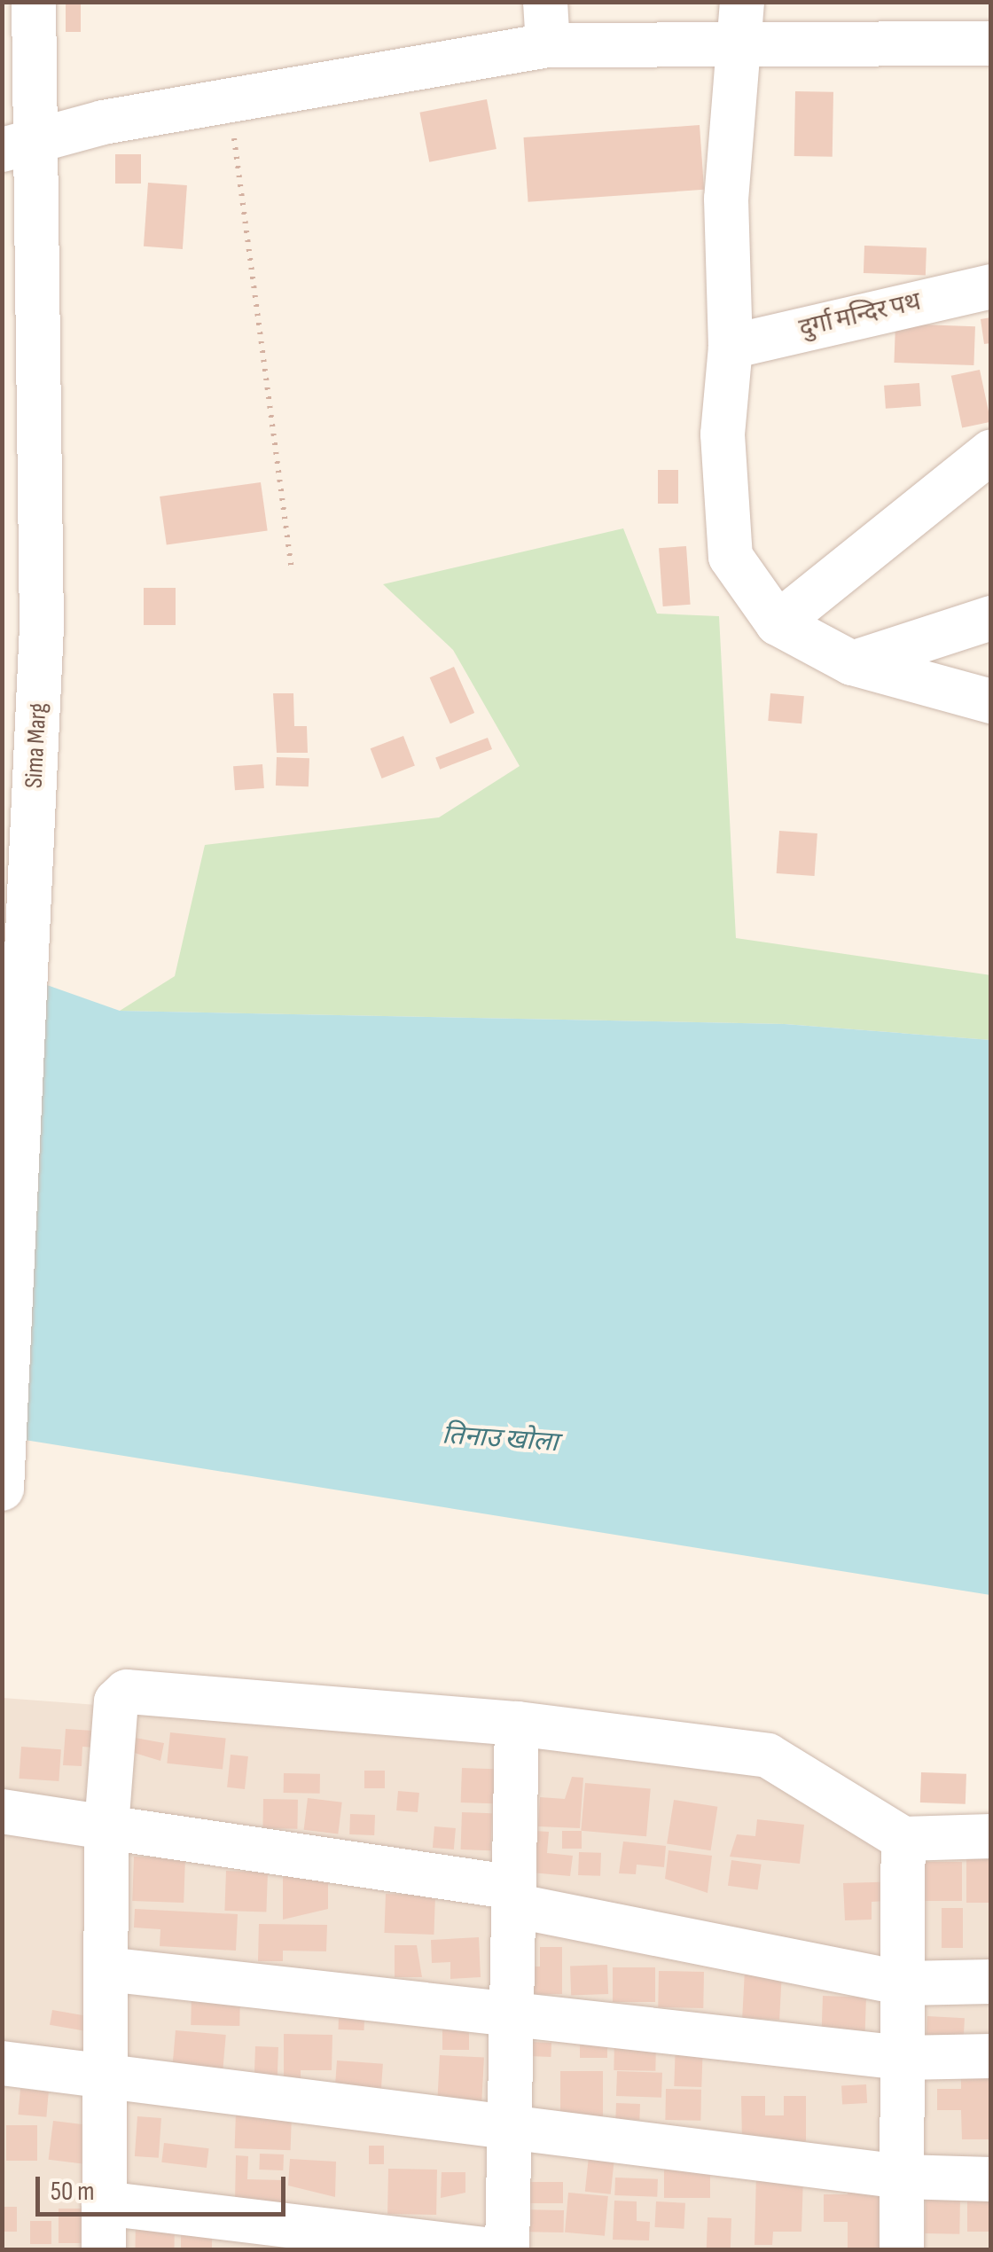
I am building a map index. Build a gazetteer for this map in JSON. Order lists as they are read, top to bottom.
{
  "streets": {
    "street": ["दुर्गा मन्दिर पथ", "Sima Marg"]
  },
  "water": ["तिनाउ खोला"],
  "scale_bar": "50 m"
}
